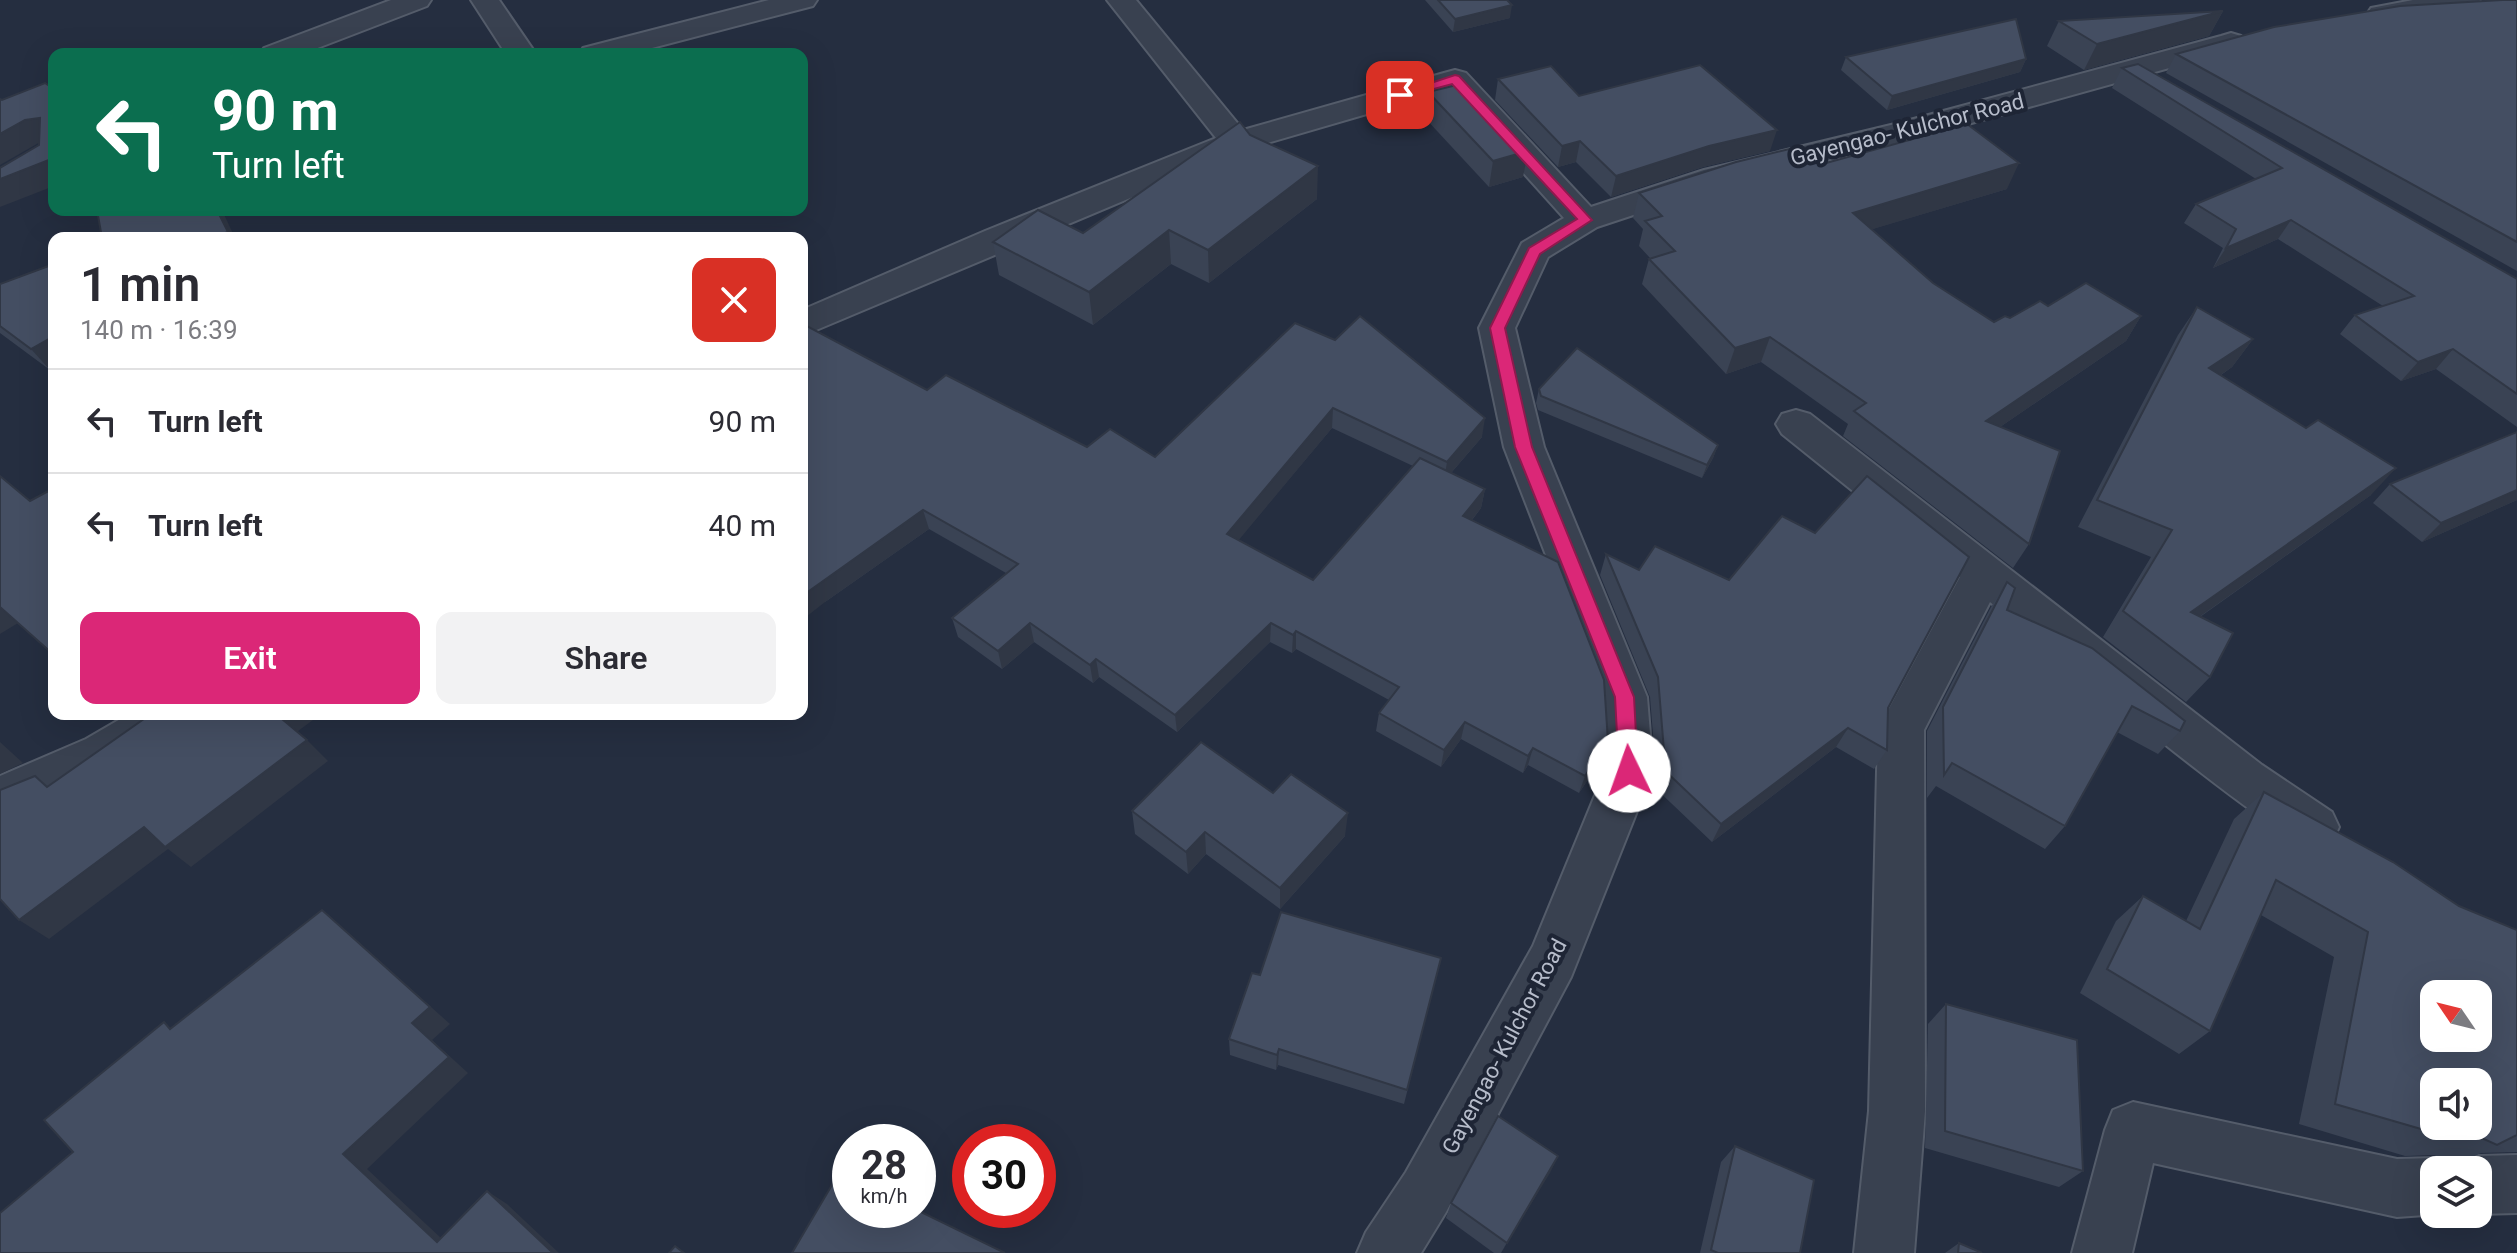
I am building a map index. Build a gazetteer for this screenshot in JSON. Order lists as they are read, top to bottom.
{
  "streets": {
    "street": ["Gayengao- Kulchor Road"]
  },
  "north": "top left",
  "page": {
    "turn": ["90 m", "Turn left"],
    "heading": ["1 min", "140 m · 16:39"],
    "list": [
      {
        "name": "Turn left",
        "value": "90 m"
      },
      {
        "name": "Turn left",
        "value": "40 m"
      }
    ],
    "buttons": ["Exit", "Share"],
    "speed": "28 km/h",
    "limit": "30"
  }
}
